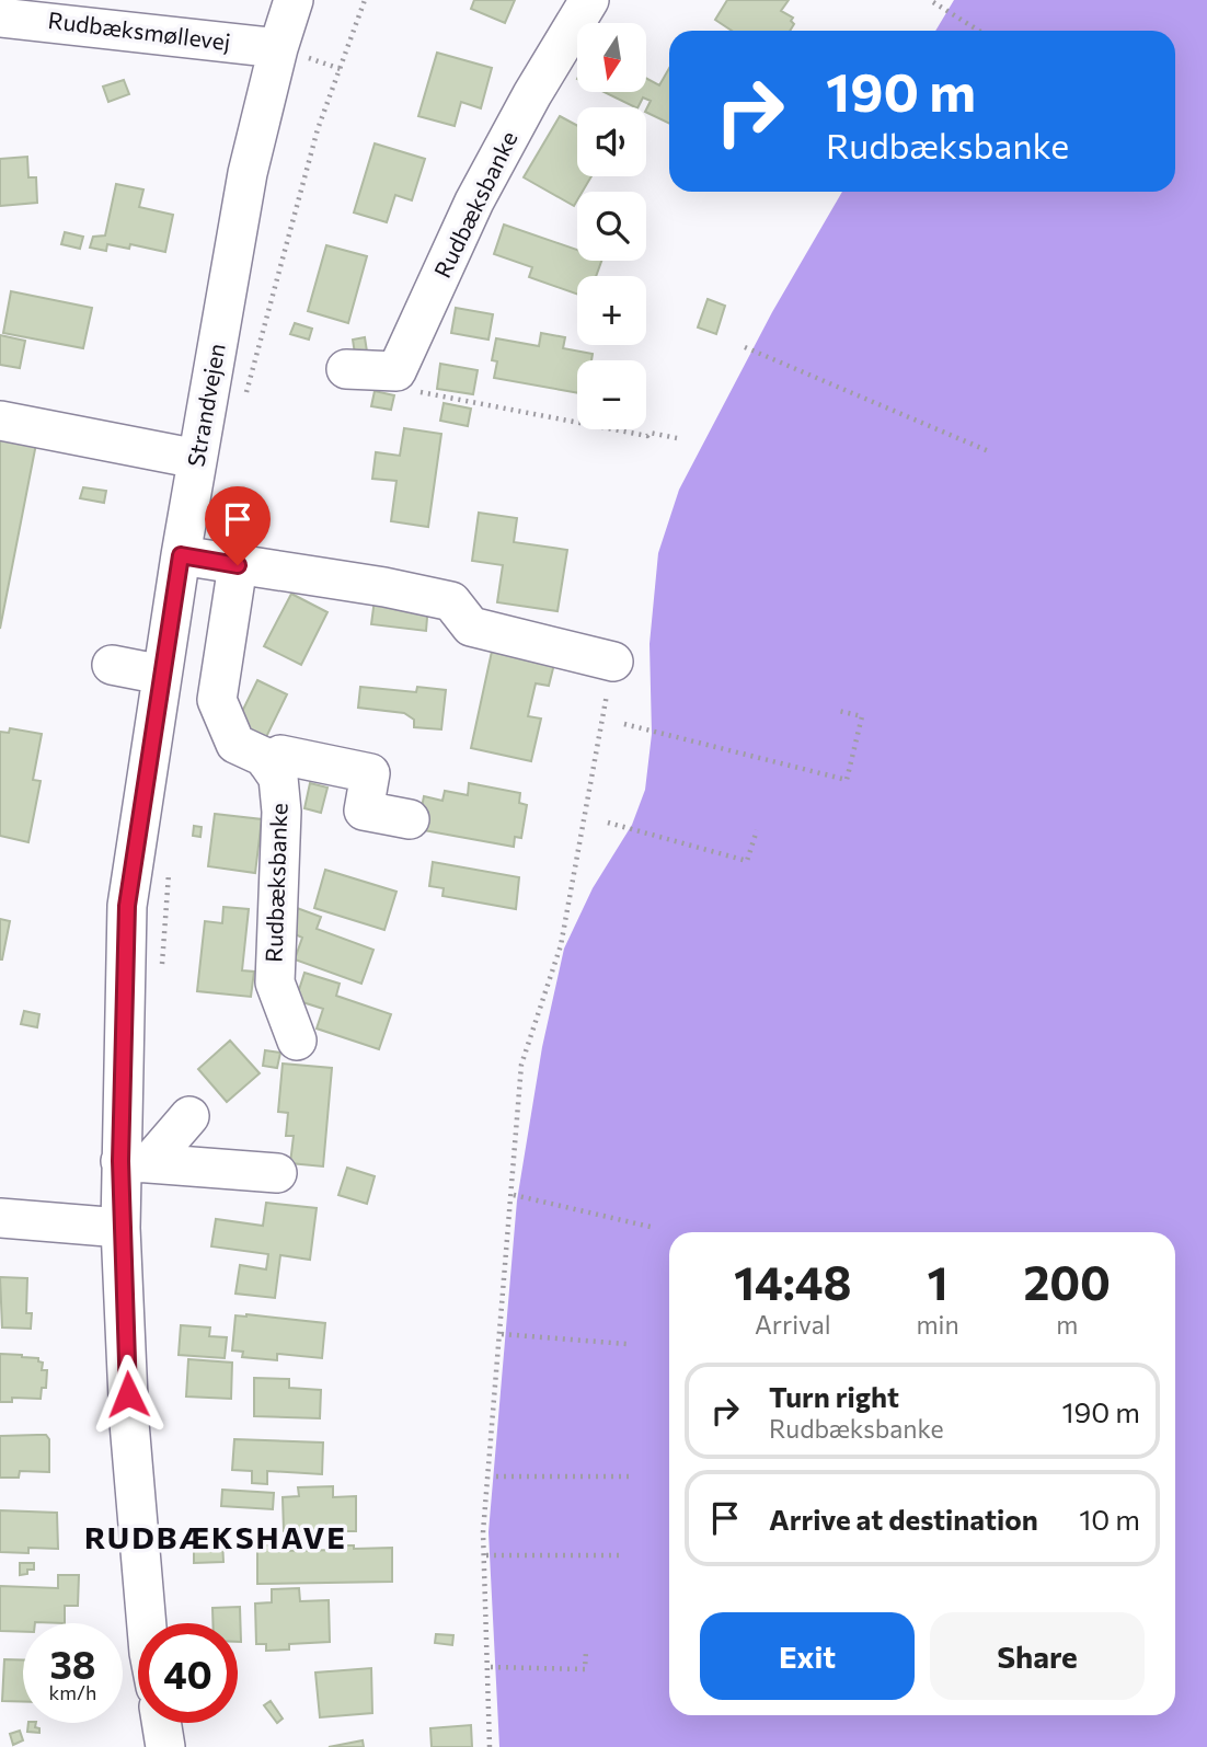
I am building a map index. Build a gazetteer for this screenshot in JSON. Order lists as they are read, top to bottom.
{
  "streets": {
    "street": ["Rudbæksmøllevej", "Rudbæksbanke", "Strandvejen"]
  },
  "crossings": [
    ["Rudbæksmøllevej", "Strandvejen"]
  ],
  "districts": ["RUDBÆKSHAVE"],
  "north": "bottom",
  "page": {
    "map_buttons": ["+", "−"],
    "turn": ["190 m", "Rudbæksbanke"],
    "eta": [
      "14:48",
      "Arrival",
      "1",
      "min",
      "200",
      "m"
    ],
    "list": [
      {
        "name": "Turn right",
        "note": "Rudbæksbanke",
        "value": "190 m"
      },
      {
        "name": "Arrive at destination",
        "value": "10 m"
      }
    ],
    "buttons": ["Exit", "Share"],
    "speed": "38 km/h",
    "limit": "40"
  }
}
